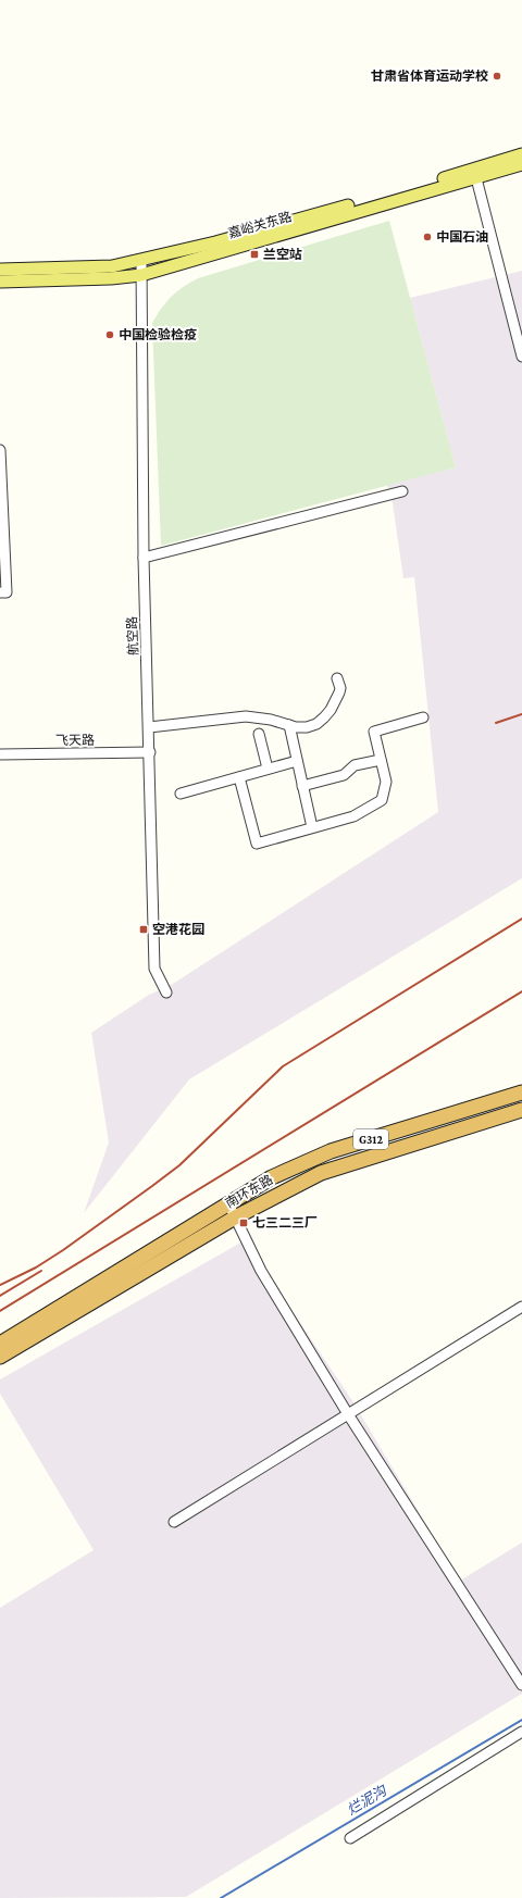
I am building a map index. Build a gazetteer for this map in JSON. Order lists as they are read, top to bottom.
{
  "streets": {
    "highway": ["G312", "南环东路"],
    "main road": ["嘉峪关东路"],
    "street": ["航空路", "飞天路"]
  },
  "crossings": [
    ["嘉峪关东路", "航空路"],
    ["航空路", "飞天路"]
  ],
  "water": ["烂泥沟"],
  "places": {
    "other": ["甘肃省体育运动学校", "中国石油", "中国检验检疫"],
    "transit": ["兰空站", "空港花园", "七三二三厂"]
  }
}
